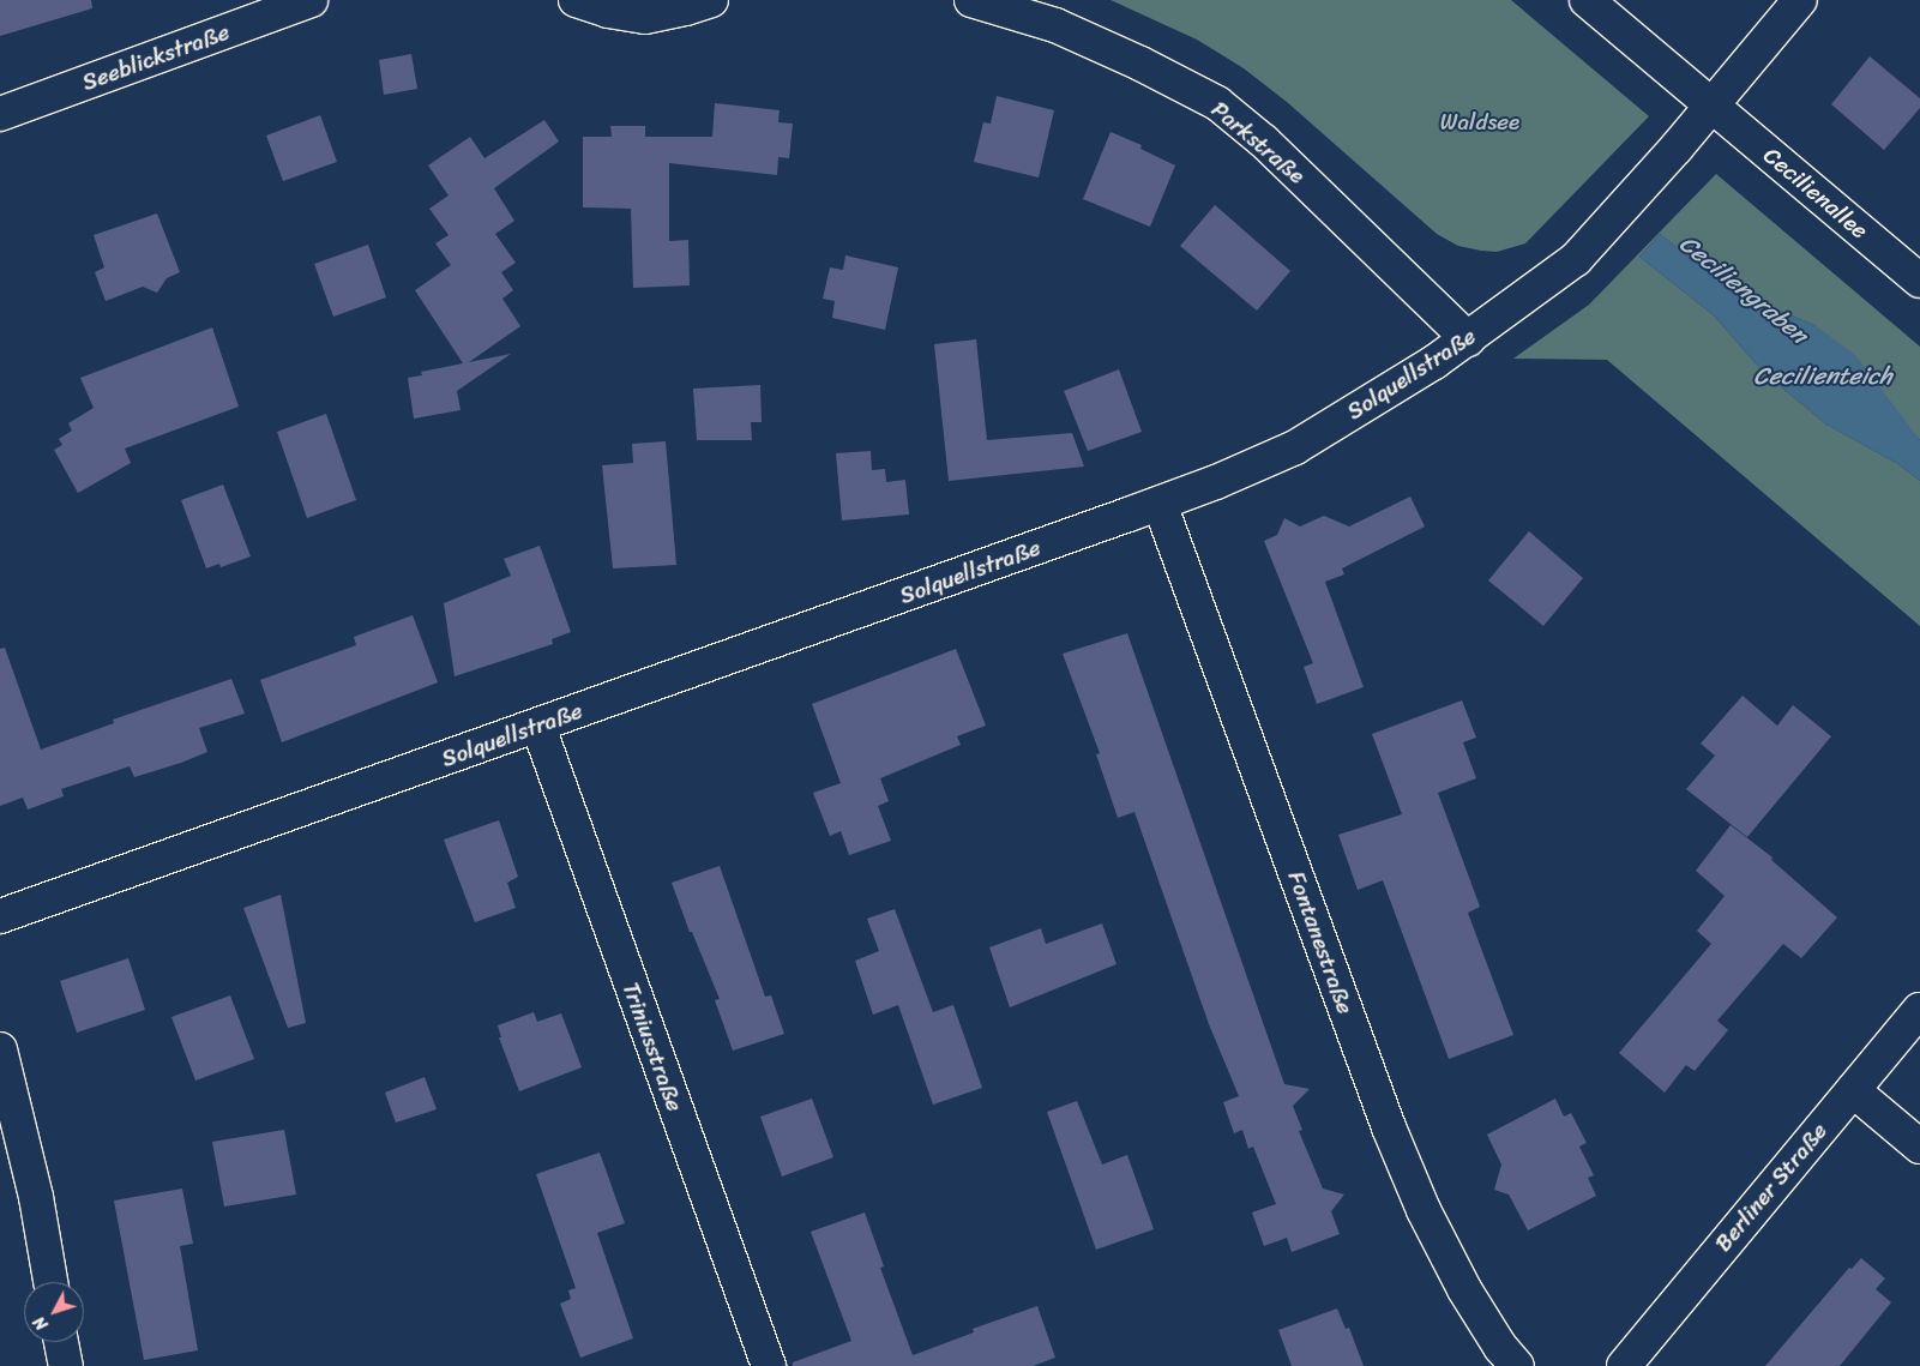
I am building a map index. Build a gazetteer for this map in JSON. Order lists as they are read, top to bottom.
{
  "streets": {
    "street": [
      "Seeblickstraße",
      "Parkstraße",
      "Cecilienallee",
      "Solquellstraße",
      "Fontanestraße",
      "Triniusstraße",
      "Berliner Straße"
    ]
  },
  "crossings": [
    ["Parkstraße", "Solquellstraße"],
    ["Cecilienallee", "Solquellstraße"],
    ["Solquellstraße", "Fontanestraße"],
    ["Solquellstraße", "Triniusstraße"]
  ],
  "water": ["Ceciliengraben", "Cecilienteich"],
  "parks": ["Waldsee"],
  "north": "bottom left"
}
